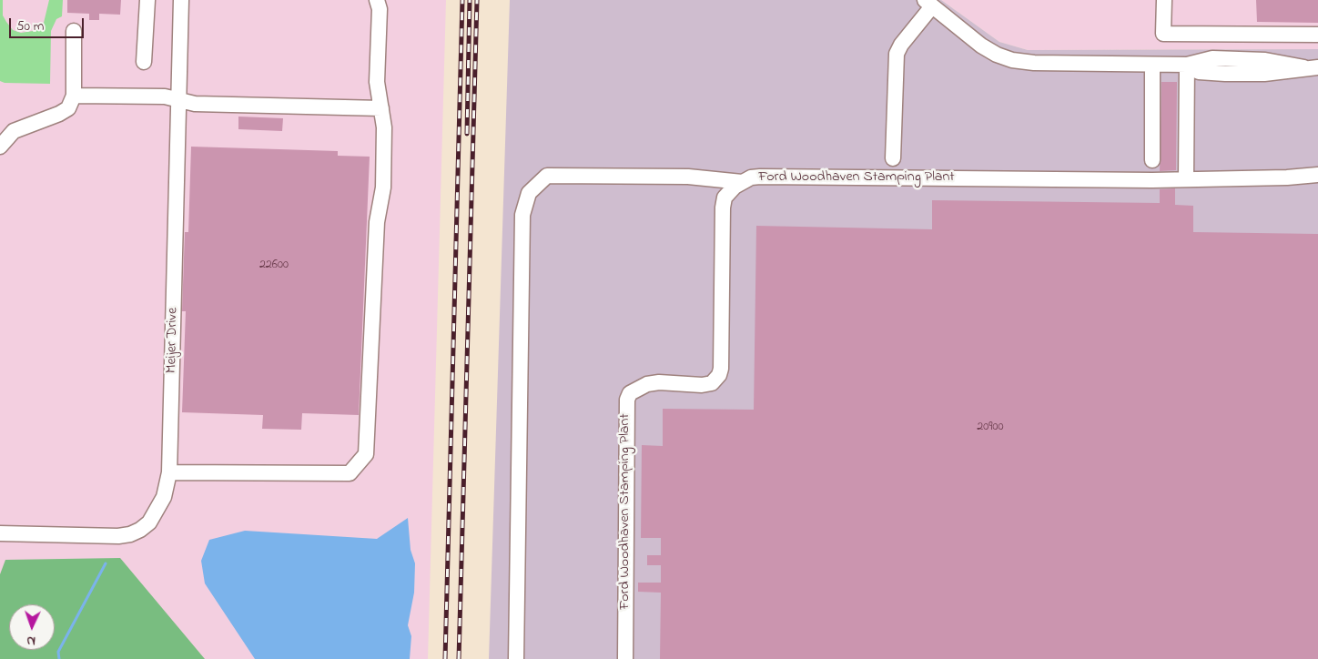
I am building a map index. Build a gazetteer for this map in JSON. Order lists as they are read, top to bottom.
{
  "streets": {
    "street": ["Ford Woodhaven Stamping Plant", "Meijer Drive"]
  },
  "house_numbers": ["22600", "20900"],
  "scale_bar": "50 m",
  "north": "bottom"
}
